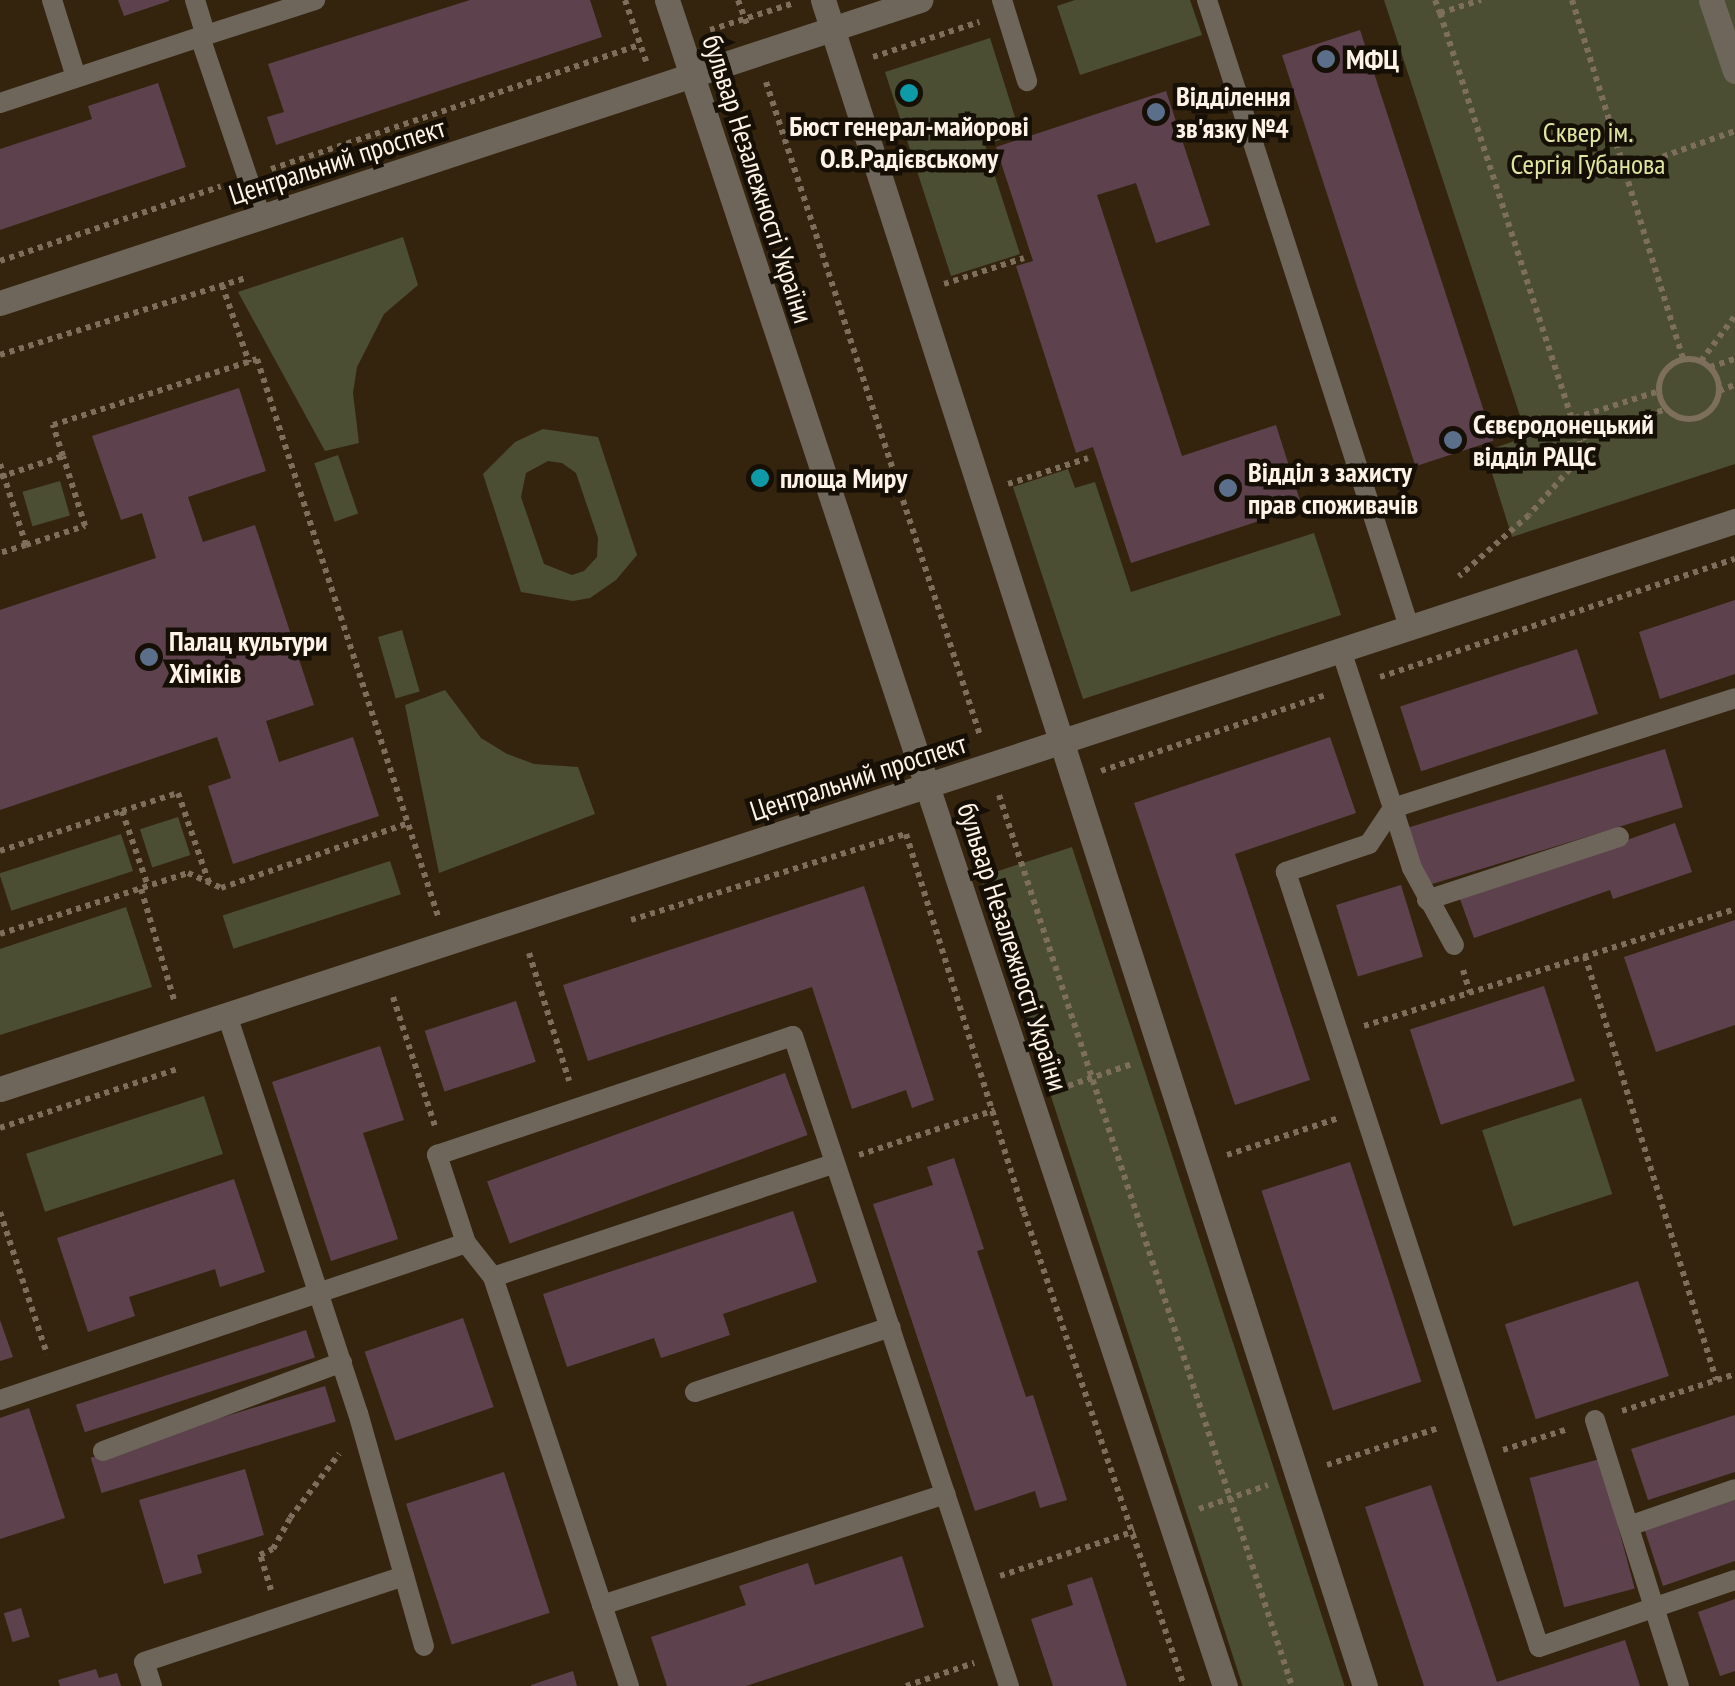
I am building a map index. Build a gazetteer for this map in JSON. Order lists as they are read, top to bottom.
{
  "streets": {
    "street": ["Центральний проспект", "бульвар Незалежності України"]
  },
  "crossings": [
    ["Центральний проспект", "бульвар Незалежності України"]
  ],
  "parks": ["Сквер ім. Сергія Губанова"],
  "places": [
    "МФЦ",
    "Бюст генерал-майорові О.В.Радієвському",
    "Відділення зв'язку №4",
    "Сєвєродонецький відділ РАЦС",
    "площа Миру",
    "Відділ з захисту прав споживачів",
    "Палац культури Хіміків"
  ]
}
